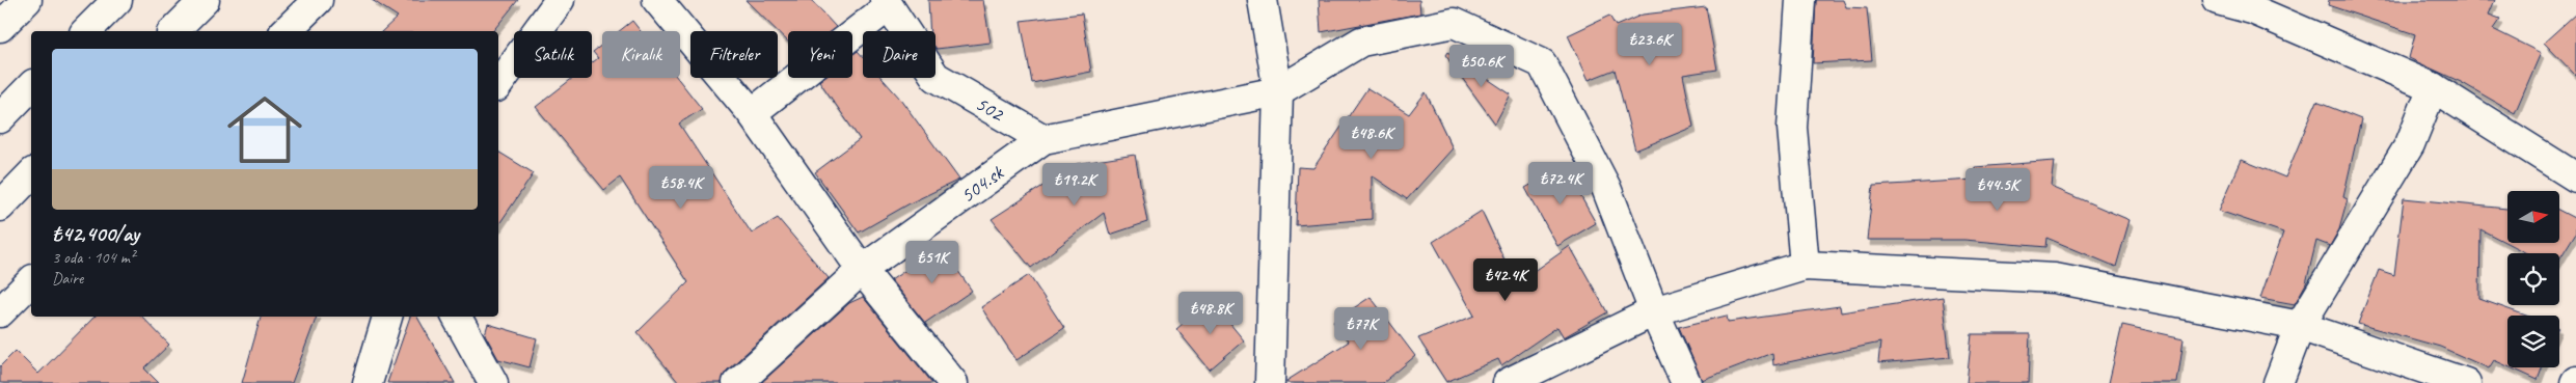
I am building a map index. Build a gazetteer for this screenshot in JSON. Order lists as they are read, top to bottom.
{
  "streets": {
    "main road": ["502", "504.sk"]
  },
  "crossings": [
    ["502", "504.sk"]
  ],
  "north": "right",
  "page": {
    "price": [
      "₺23.6K",
      "₺50.6K",
      "₺48.6K",
      "₺72.4K",
      "₺19.2K",
      "₺58.4K",
      "₺44.5K",
      "₺51K",
      "₺42.4K",
      "₺48.8K",
      "₺77K"
    ],
    "chip": [
      "Satılık",
      "Kiralık",
      "Filtreler",
      "Yeni",
      "Daire"
    ],
    "list": [
      {
        "name": "₺42,400/ay",
        "note": "3 oda · 104 m² · Daire"
      }
    ]
  }
}
